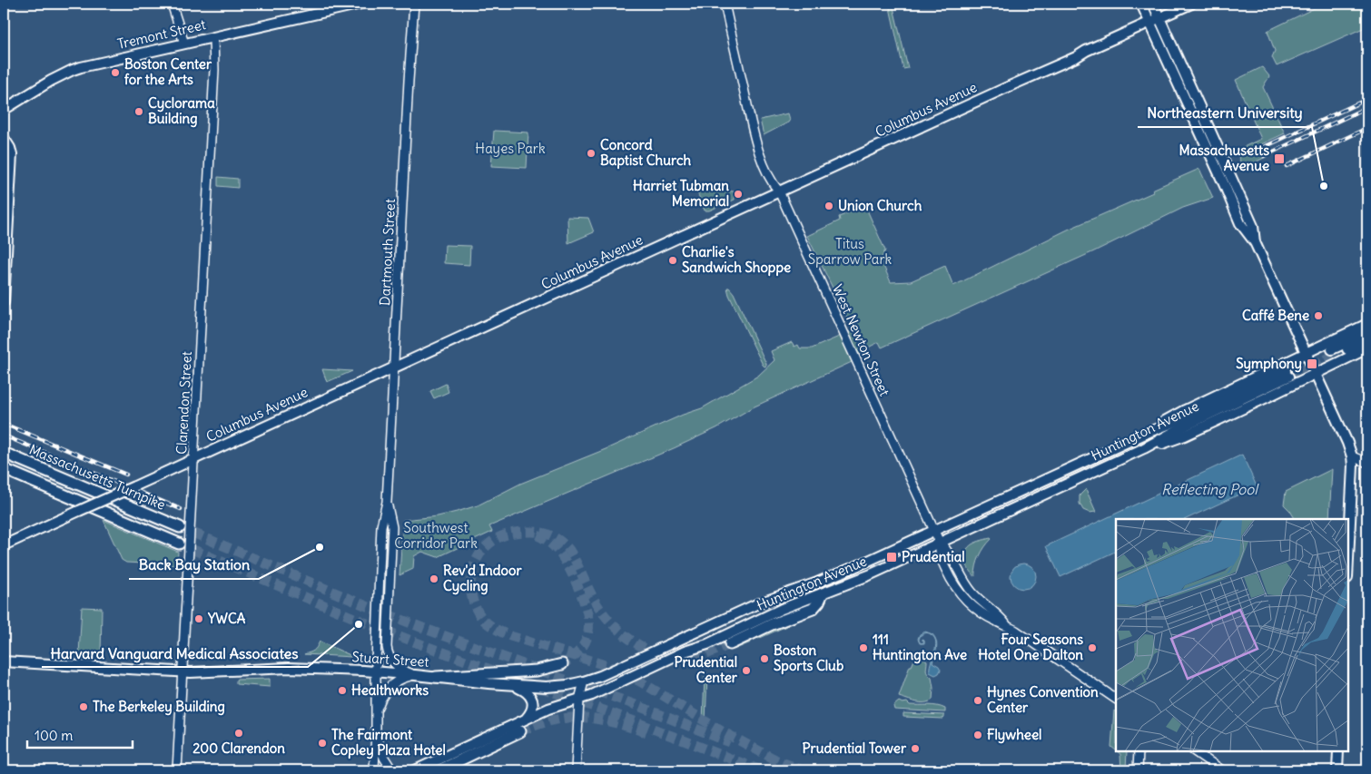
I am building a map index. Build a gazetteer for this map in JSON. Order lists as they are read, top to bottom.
{
  "streets": {
    "highway": ["Massachusetts Turnpike"],
    "main road": [
      "Tremont Street",
      "Columbus Avenue",
      "Dartmouth Street",
      "West Newton Street",
      "Clarendon Street",
      "Huntington Avenue",
      "Stuart Street"
    ]
  },
  "crossings": [
    ["Tremont Street", "Clarendon Street"],
    ["Columbus Avenue", "Dartmouth Street"],
    ["Columbus Avenue", "West Newton Street"],
    ["Columbus Avenue", "Clarendon Street"],
    ["Dartmouth Street", "Stuart Street"],
    ["West Newton Street", "Huntington Avenue"],
    ["Clarendon Street", "Stuart Street"],
    ["Huntington Avenue", "Stuart Street"]
  ],
  "water": ["Reflecting Pool"],
  "parks": ["Hayes Park", "Titus Sparrow Park", "Southwest Corridor Park"],
  "places": {
    "other": [
      "Boston Center for the Arts",
      "Cyclorama Building",
      "Concord Baptist Church",
      "Northeastern University",
      "Harriet Tubman Memorial",
      "Union Church",
      "Charlie's Sandwich Shoppe",
      "Caffé Bene",
      "Back Bay Station",
      "Rev'd Indoor Cycling",
      "YWCA",
      "Harvard Vanguard Medical Associates",
      "111 Huntington Ave",
      "Four Seasons Hotel One Dalton",
      "Boston Sports Club",
      "Prudential Center",
      "Healthworks",
      "Hynes Convention Center",
      "The Berkeley Building",
      "200 Clarendon",
      "Flywheel",
      "The Fairmont Copley Plaza Hotel",
      "Prudential Tower"
    ],
    "transit": ["Massachusetts Avenue", "Symphony", "Prudential"]
  },
  "scale_bar": "100 m"
}
